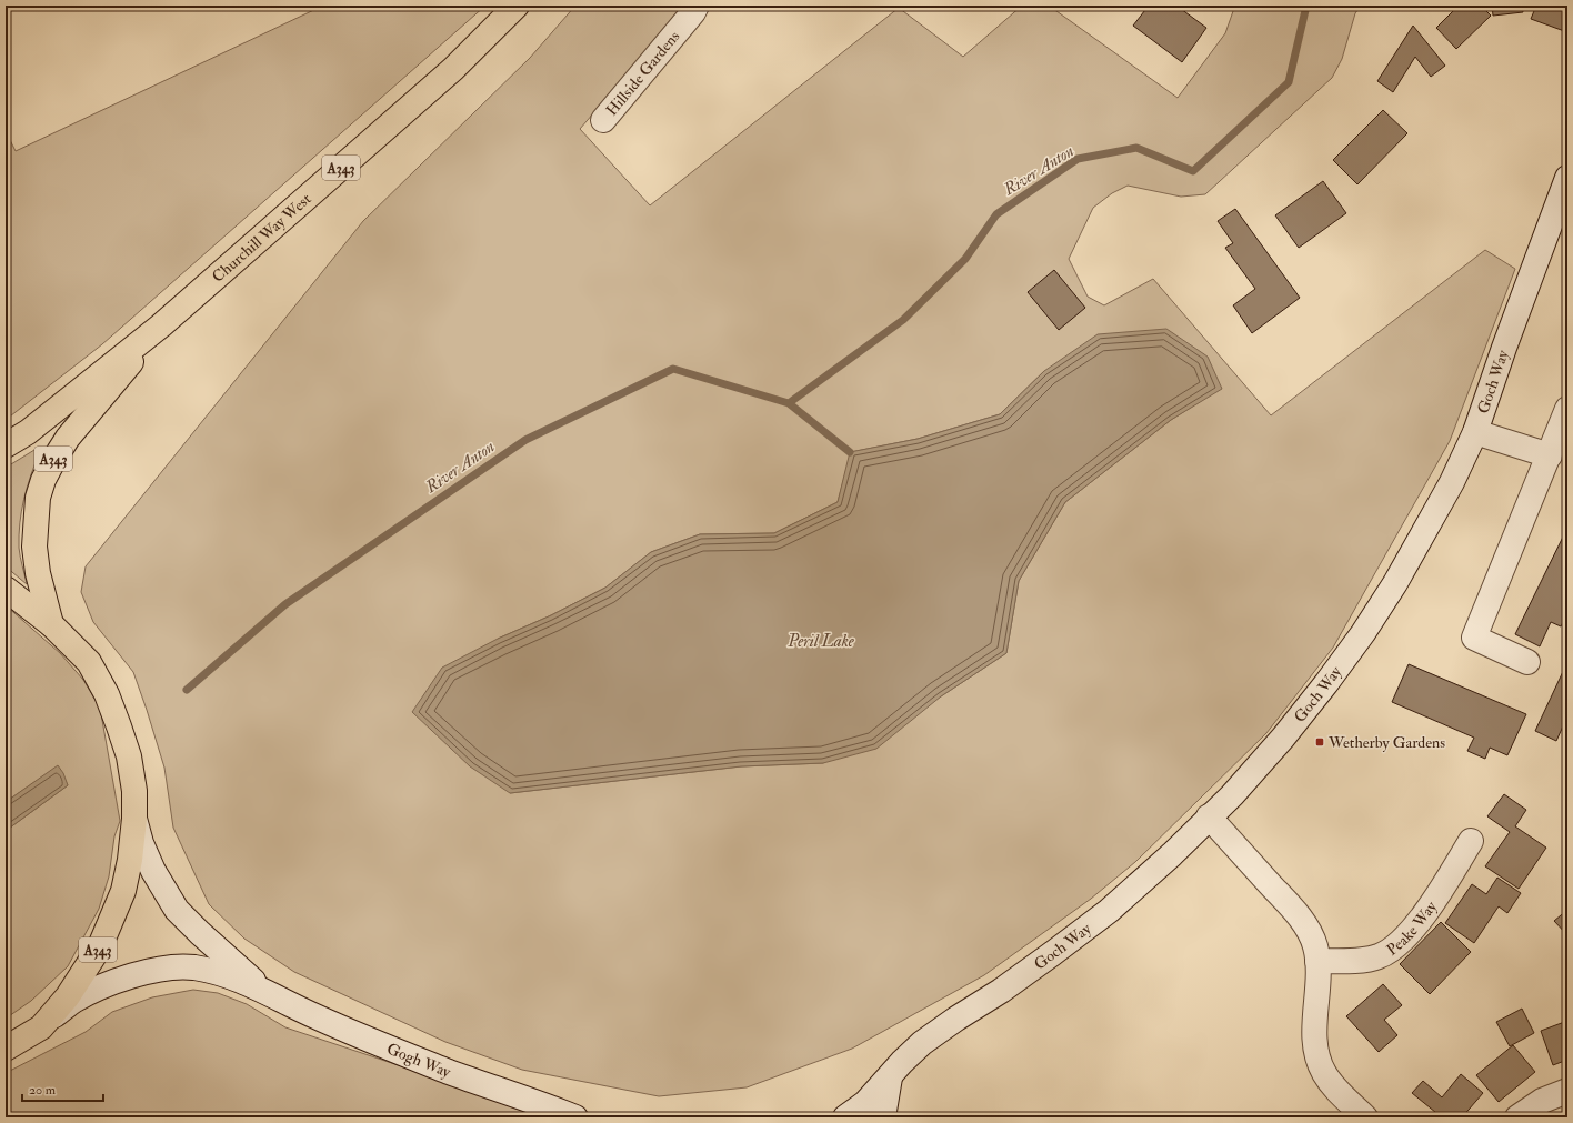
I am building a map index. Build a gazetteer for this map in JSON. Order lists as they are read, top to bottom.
{
  "streets": {
    "main road": ["A343", "Churchill Way West"],
    "street": [
      "Hillside Gardens",
      "Goch Way",
      "Peake Way",
      "Gogh Way"
    ]
  },
  "crossings": [
    ["A343", "Churchill Way West"],
    ["A343", "Gogh Way"]
  ],
  "water": ["River Anton", "Peril Lake"],
  "places": {
    "transit": ["Wetherby Gardens"]
  },
  "scale_bar": "20 m"
}
